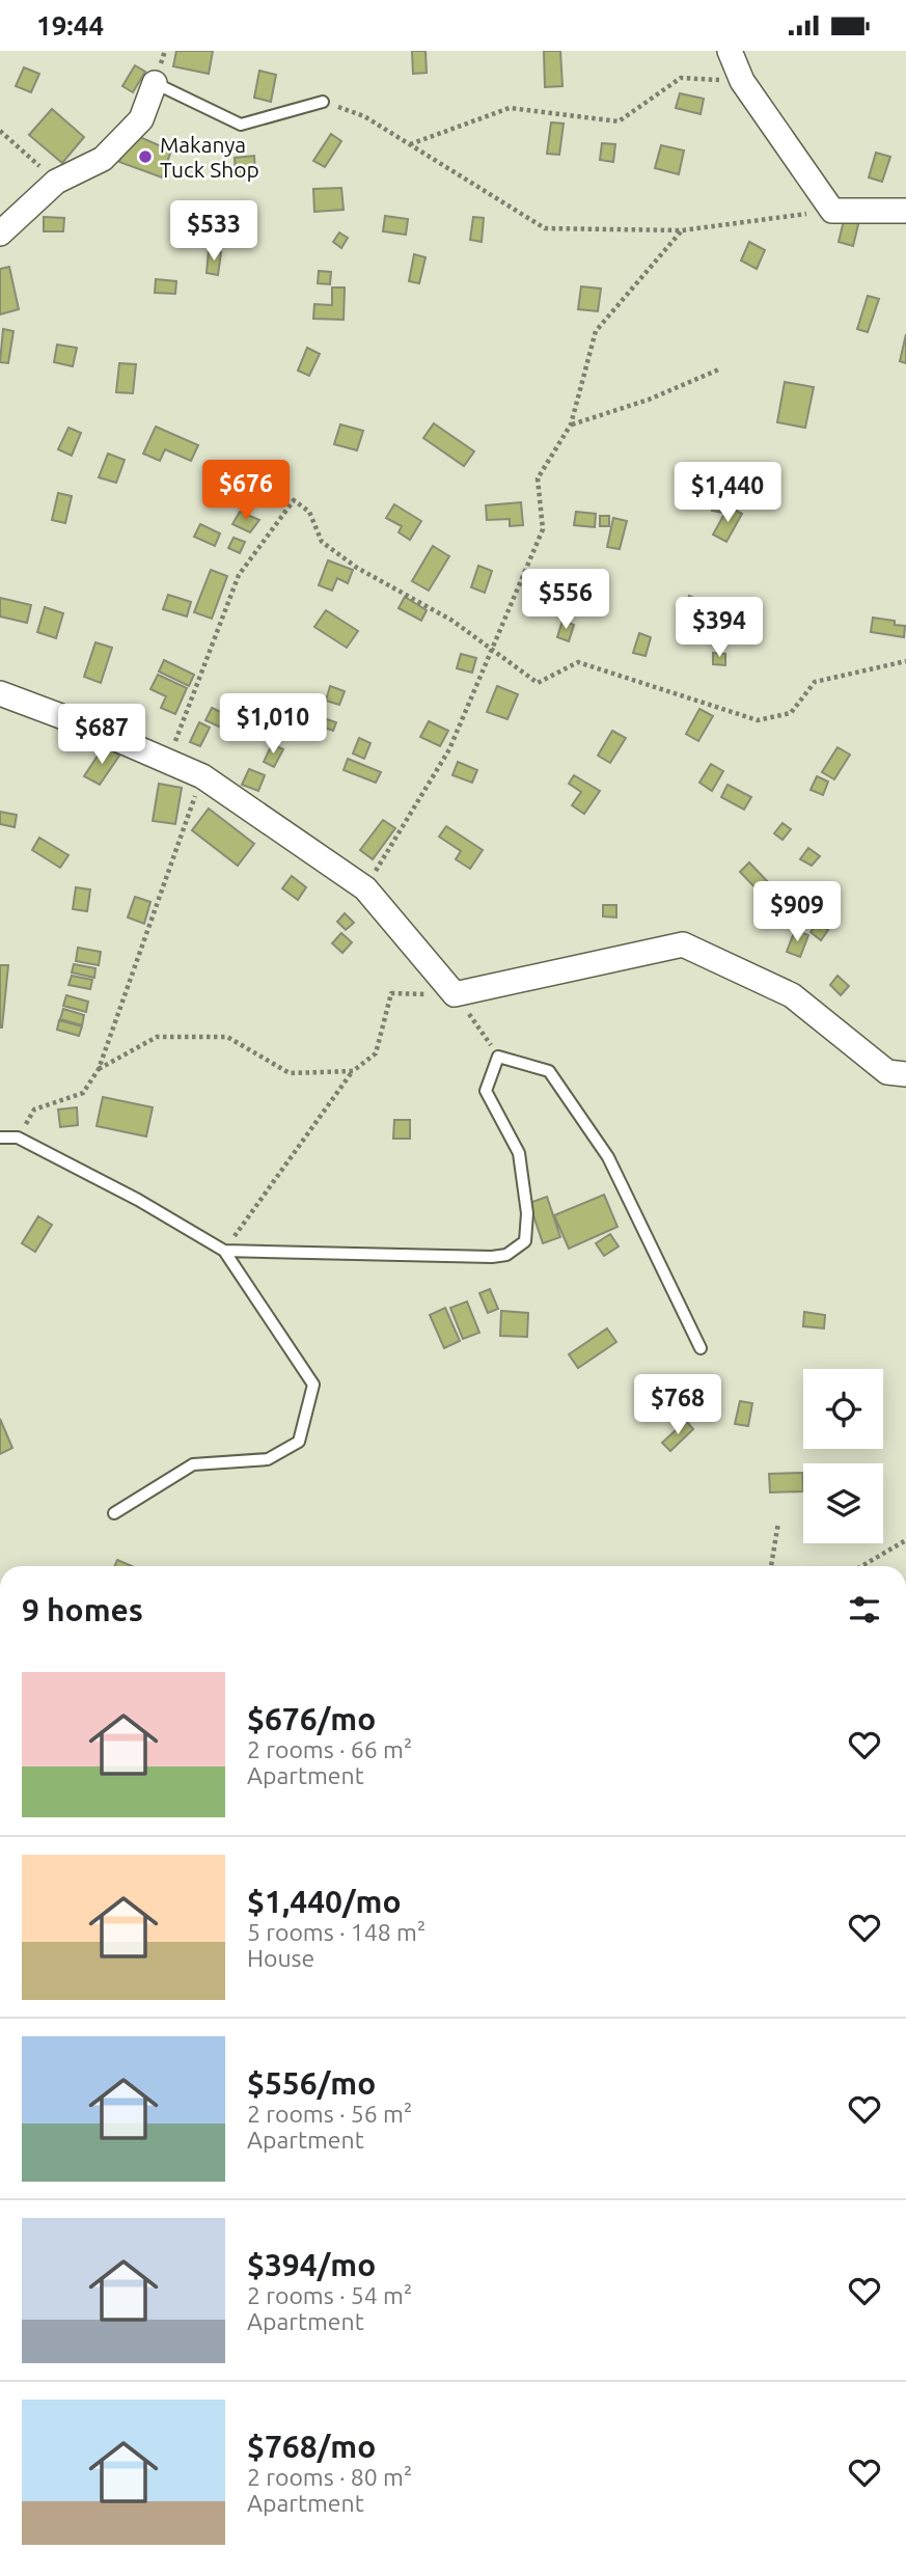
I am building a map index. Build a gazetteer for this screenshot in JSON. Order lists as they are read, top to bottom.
{
  "places": ["Makanya Tuck Shop"],
  "page": {
    "status": "19:44",
    "price": [
      "$533",
      "$676",
      "$1,440",
      "$556",
      "$394",
      "$1,010",
      "$687",
      "$909",
      "$768"
    ],
    "heading": "9 homes",
    "list": [
      {
        "name": "$676/mo",
        "note": "2 rooms · 66 m² · Apartment"
      },
      {
        "name": "$1,440/mo",
        "note": "5 rooms · 148 m² · House"
      },
      {
        "name": "$556/mo",
        "note": "2 rooms · 56 m² · Apartment"
      },
      {
        "name": "$394/mo",
        "note": "2 rooms · 54 m² · Apartment"
      },
      {
        "name": "$768/mo",
        "note": "2 rooms · 80 m² · Apartment"
      }
    ]
  }
}
